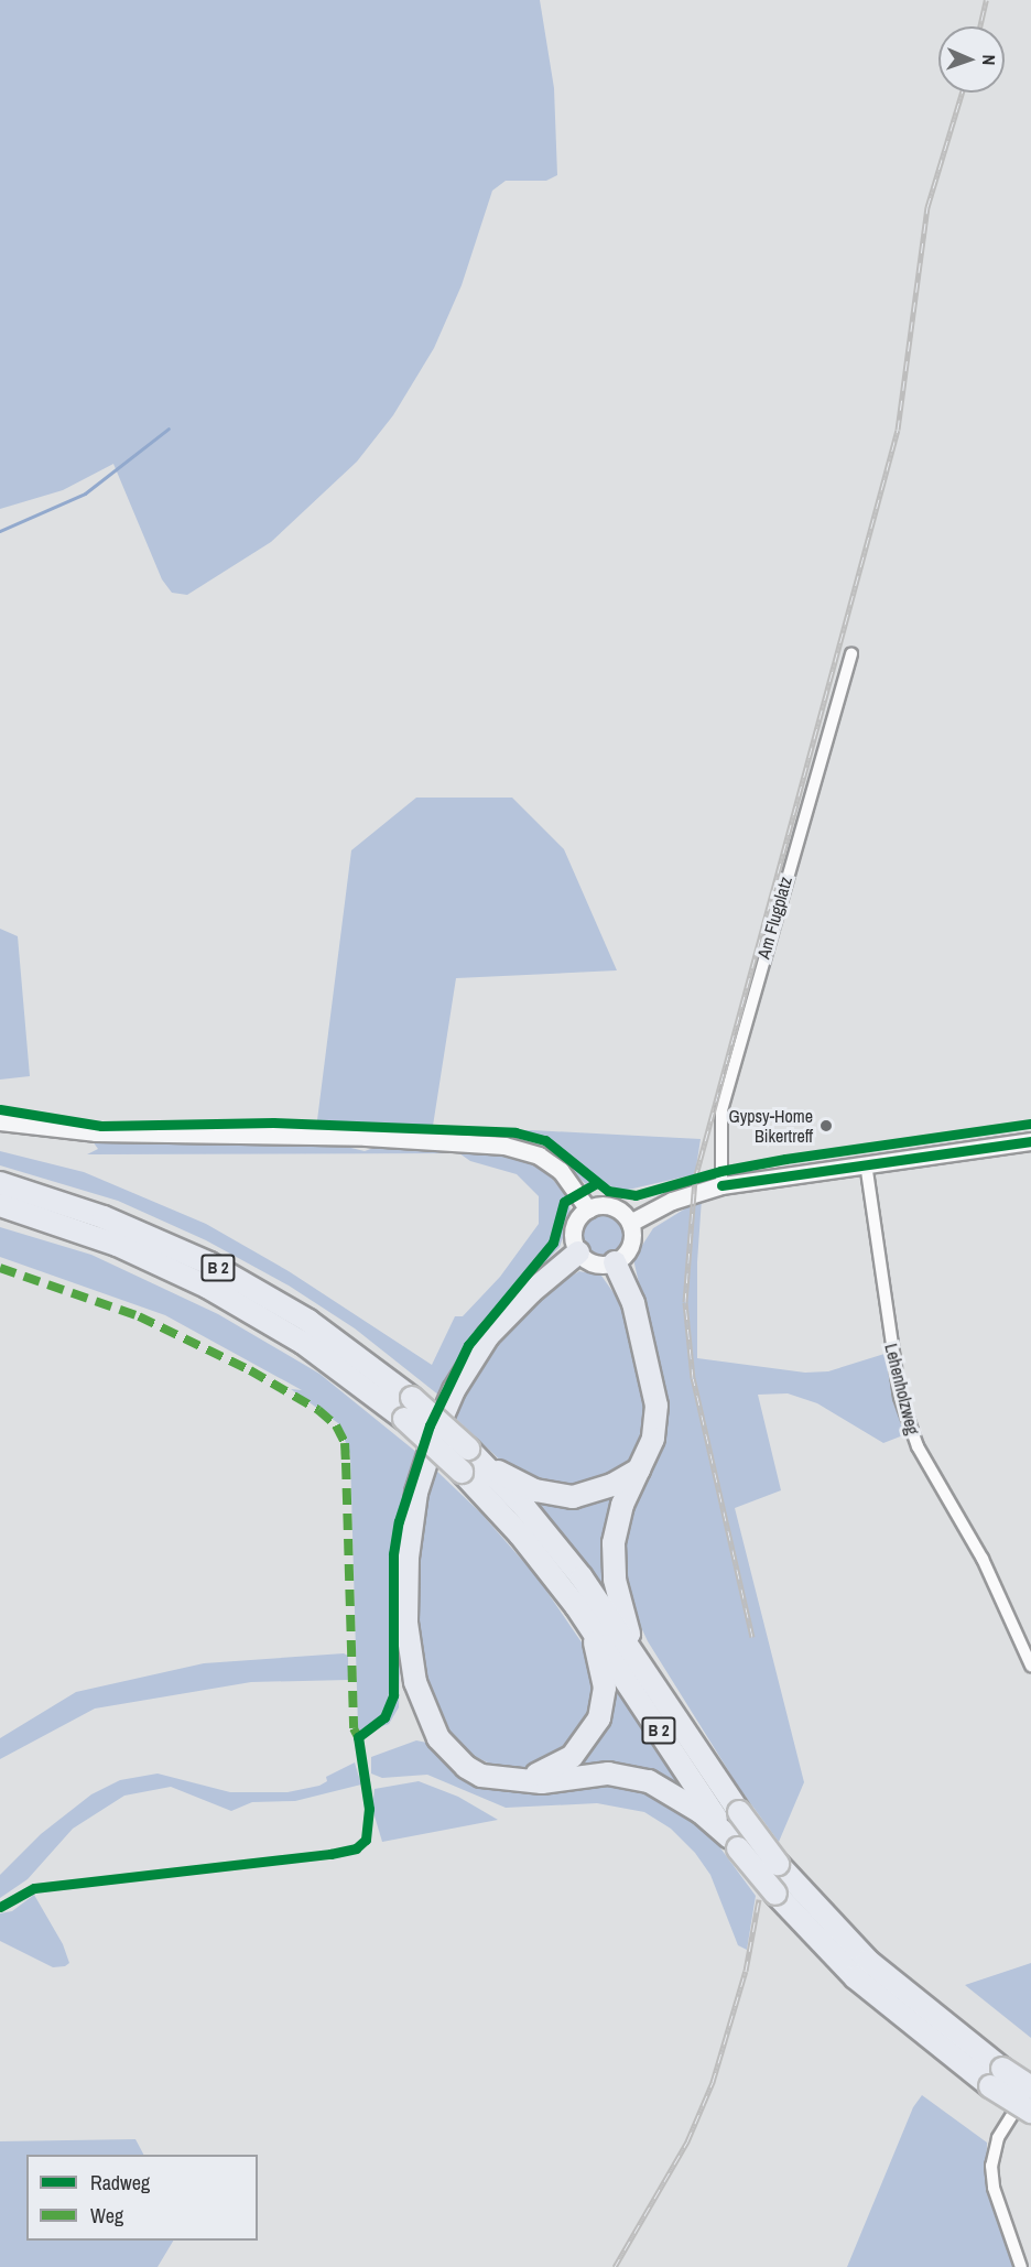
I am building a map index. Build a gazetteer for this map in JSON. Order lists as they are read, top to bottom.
{
  "streets": {
    "highway": ["B 2"],
    "street": ["Am Flugplatz", "Lehenholzweg"]
  },
  "places": ["Gypsy-Home Bikertreff"],
  "legend": ["Radweg", "Weg"],
  "north": "right"
}
